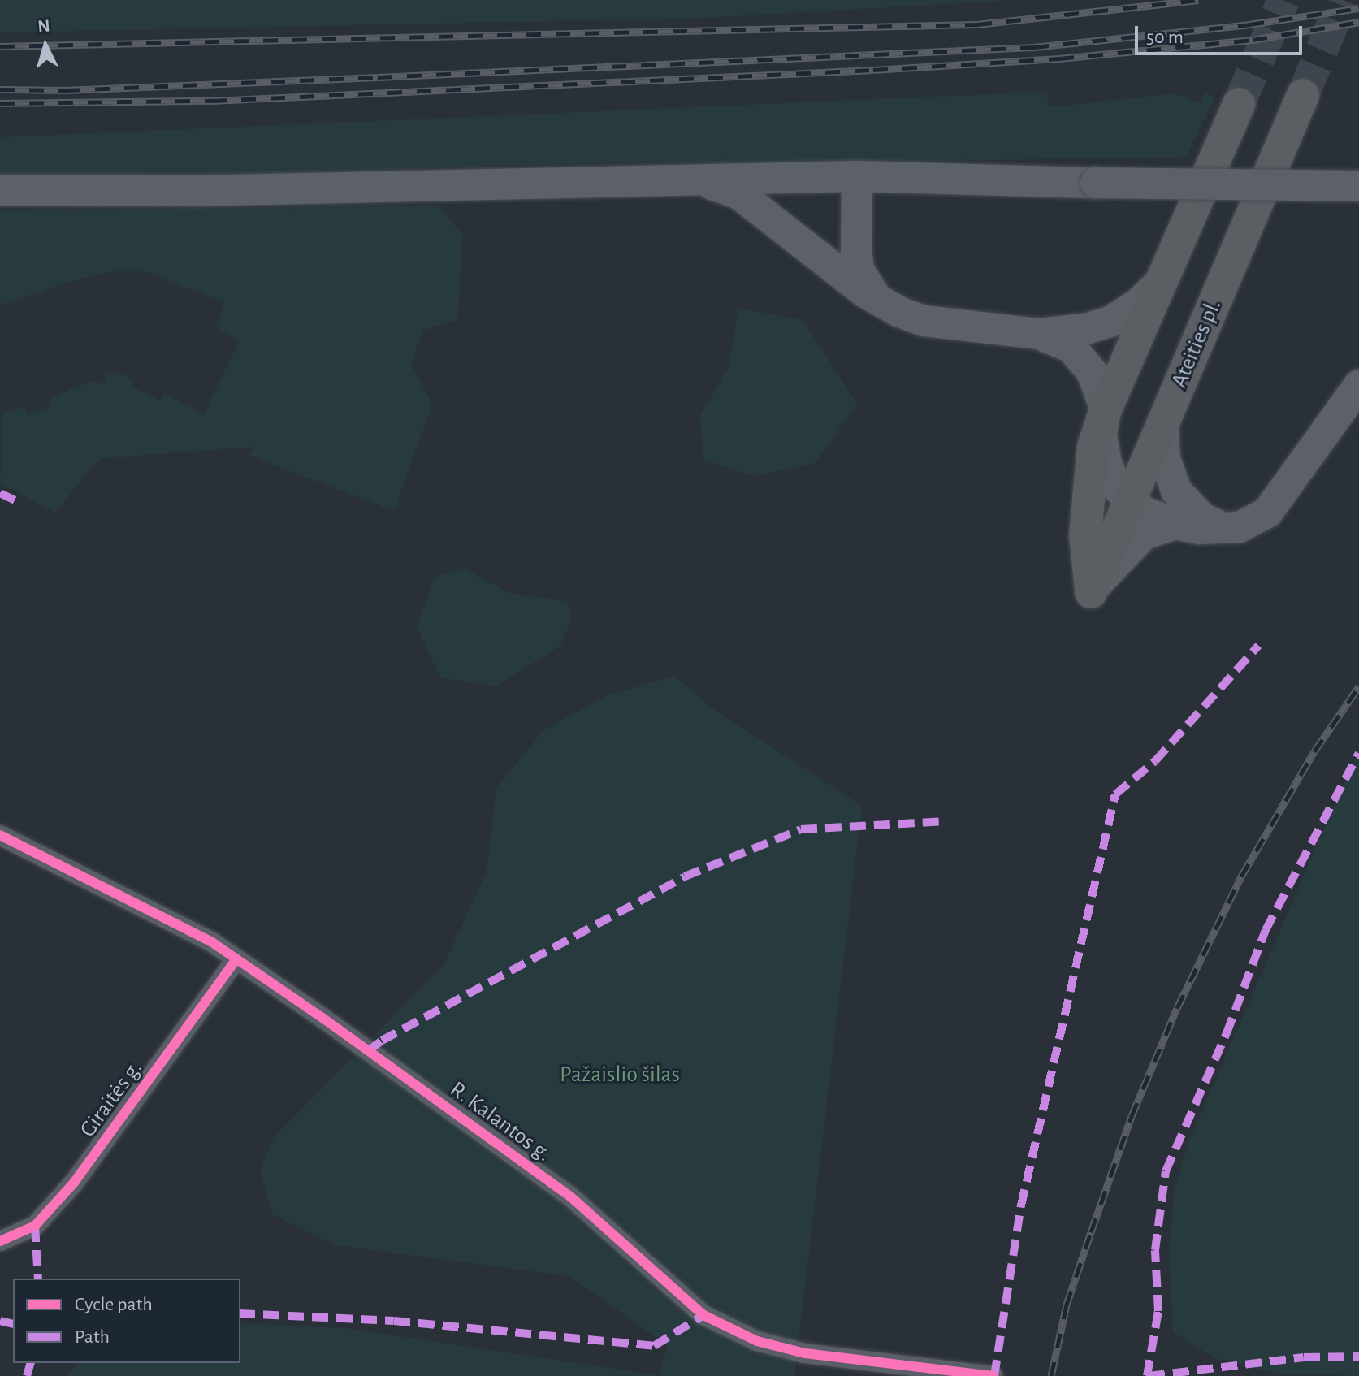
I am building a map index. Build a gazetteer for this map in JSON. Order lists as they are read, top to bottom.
{
  "streets": {
    "highway": ["Ateities pl."],
    "street": ["Giraitės g.", "R. Kalantos g."]
  },
  "crossings": [
    ["Giraitės g.", "R. Kalantos g."]
  ],
  "parks": ["Pažaislio šilas"],
  "legend": ["Cycle path", "Path"],
  "scale_bar": "50 m",
  "north": "top"
}
